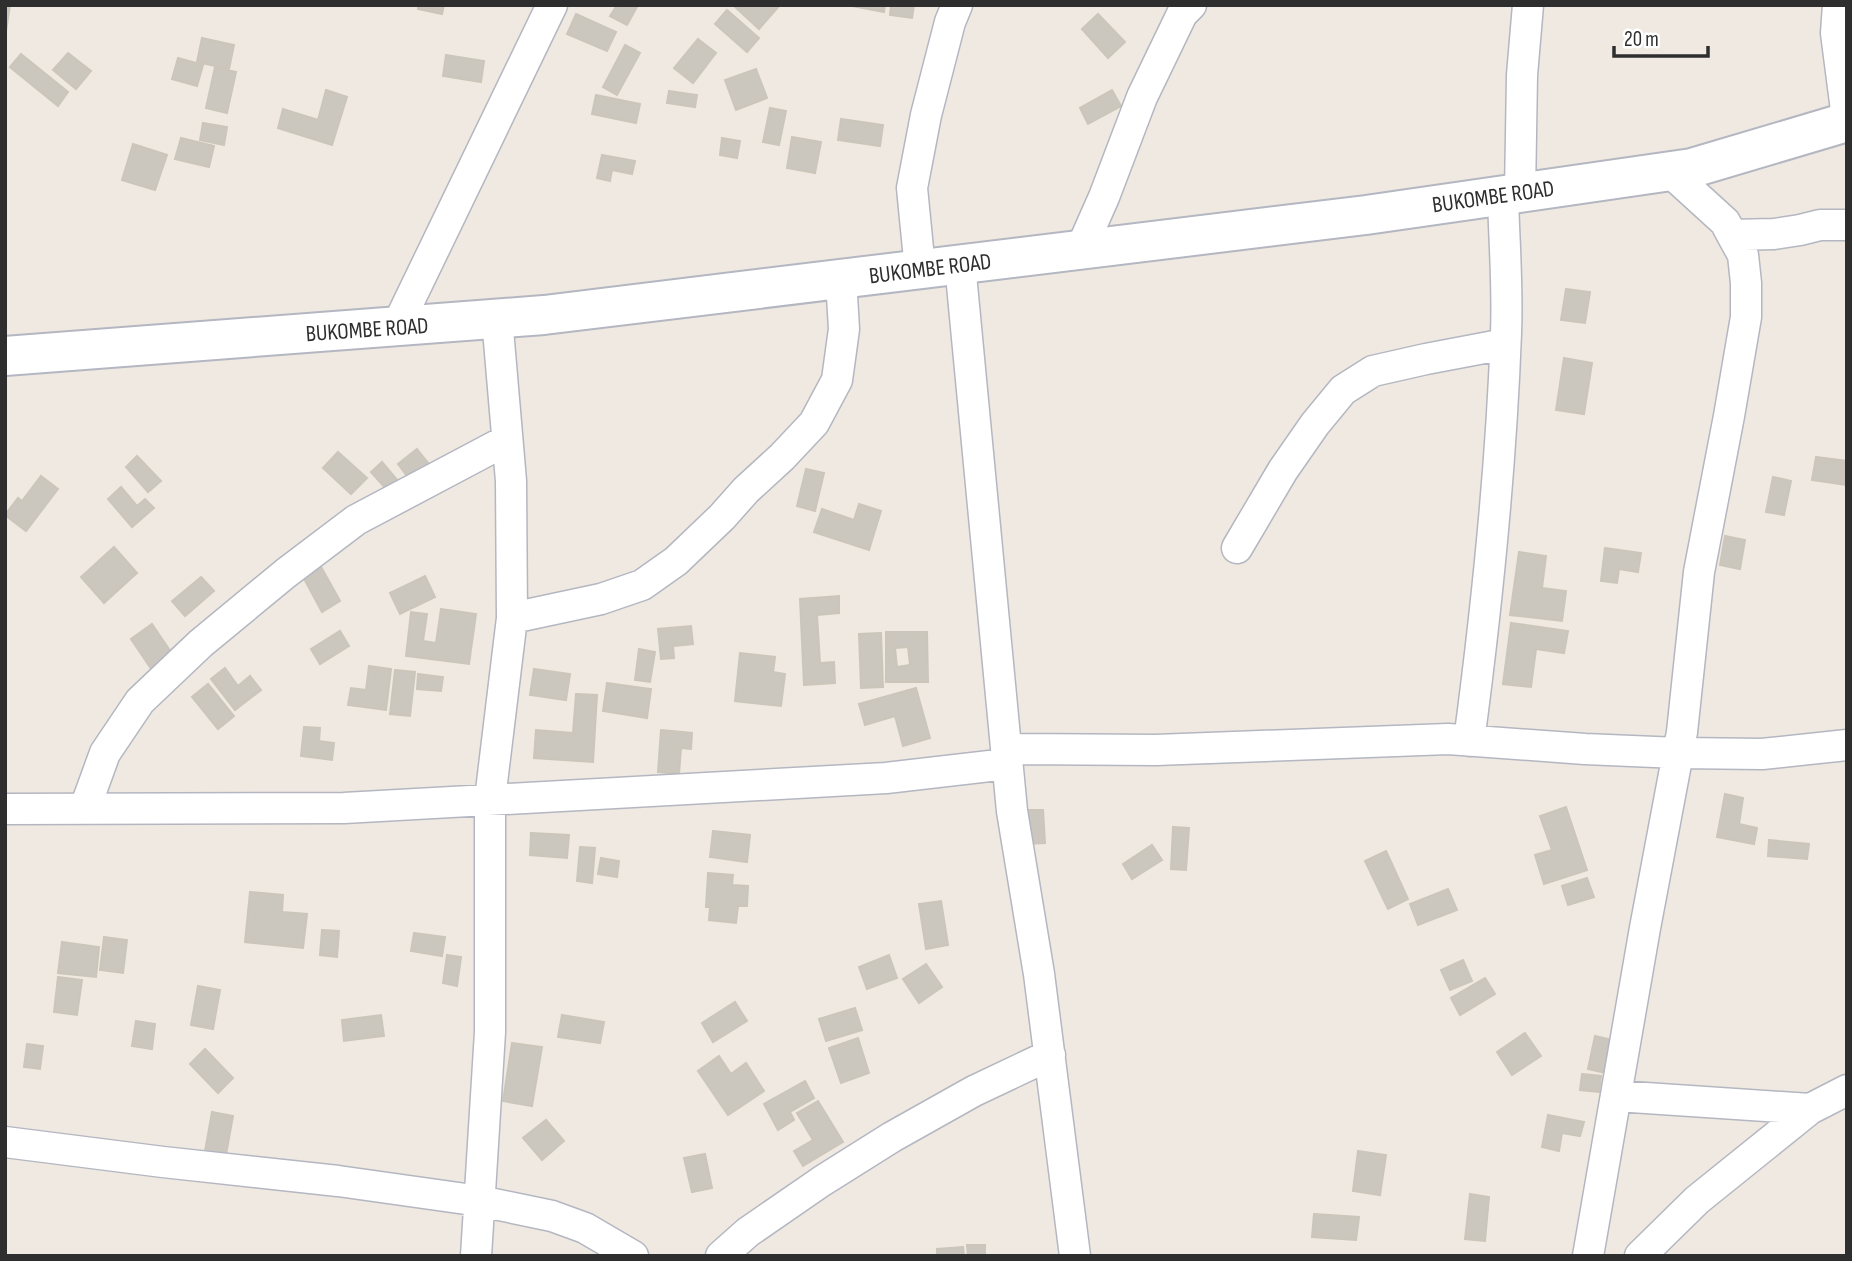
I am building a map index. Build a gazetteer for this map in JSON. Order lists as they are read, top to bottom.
{
  "streets": {
    "main road": ["BUKOMBE ROAD"]
  },
  "scale_bar": "20 m"
}
